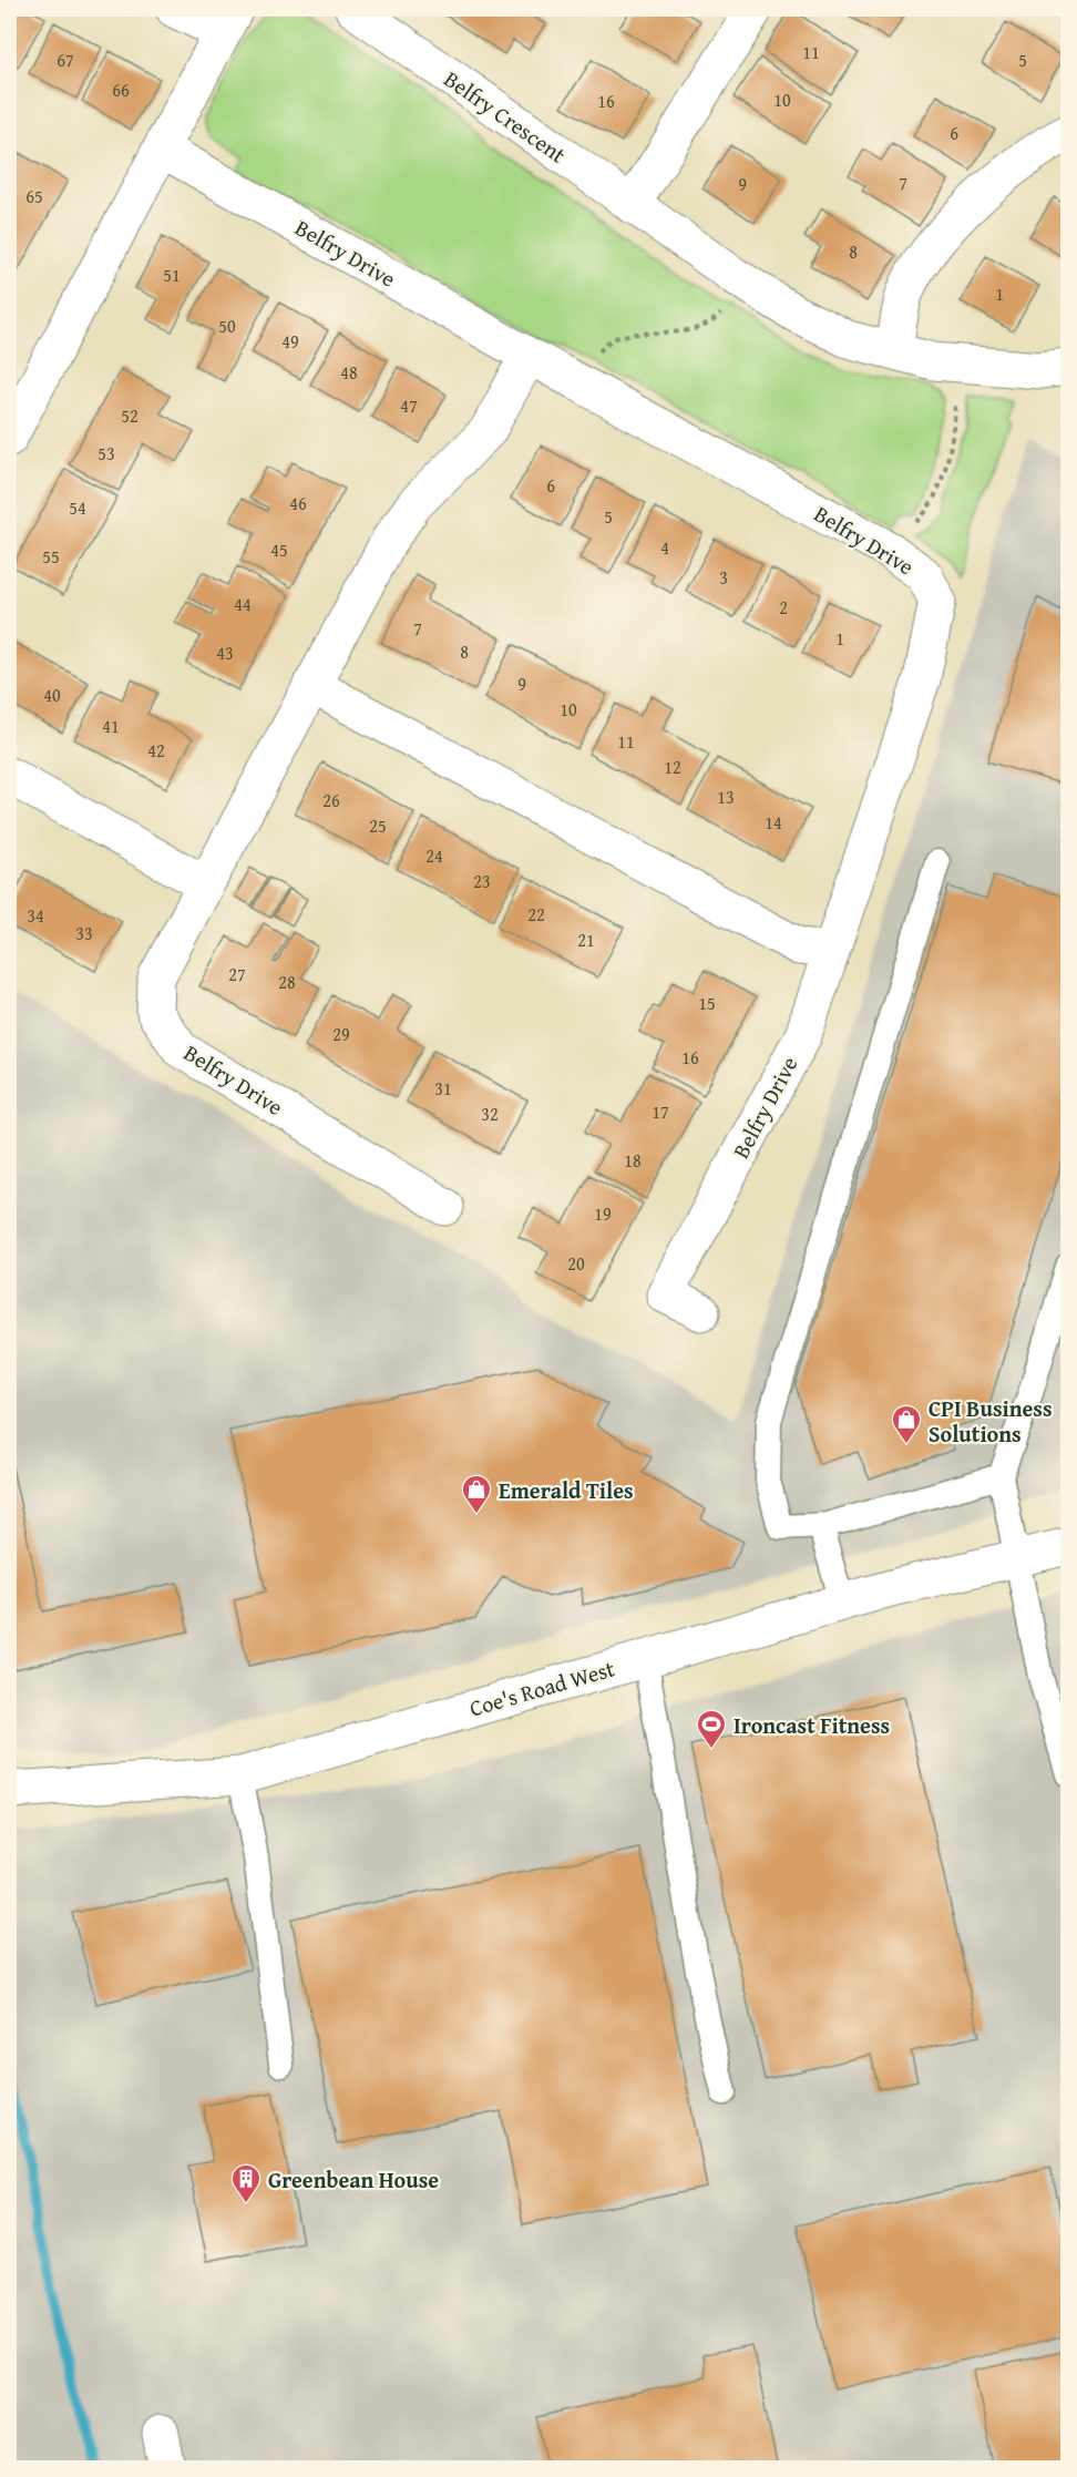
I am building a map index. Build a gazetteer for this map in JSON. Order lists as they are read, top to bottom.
{
  "streets": {
    "street": ["Belfry Crescent", "Belfry Drive", "Coe's Road West"]
  },
  "places": {
    "shop": ["CPI Business Solutions", "Emerald Tiles"],
    "sports": ["Ironcast Fitness"],
    "building": ["Greenbean House"]
  },
  "house_numbers": [
    "11",
    "67",
    "5",
    "66",
    "10",
    "16",
    "6",
    "7",
    "9",
    "65",
    "8",
    "51",
    "1",
    "50",
    "49",
    "48",
    "47",
    "52",
    "53",
    "6",
    "46",
    "54",
    "5",
    "4",
    "45",
    "55",
    "3",
    "44",
    "2",
    "7",
    "1",
    "8",
    "43",
    "9",
    "40",
    "10",
    "41",
    "11",
    "42",
    "12",
    "13",
    "26",
    "14",
    "25",
    "24",
    "23",
    "22",
    "34",
    "33",
    "21",
    "27",
    "28",
    "15",
    "29",
    "16",
    "31",
    "17",
    "32",
    "18",
    "19",
    "20"
  ]
}
